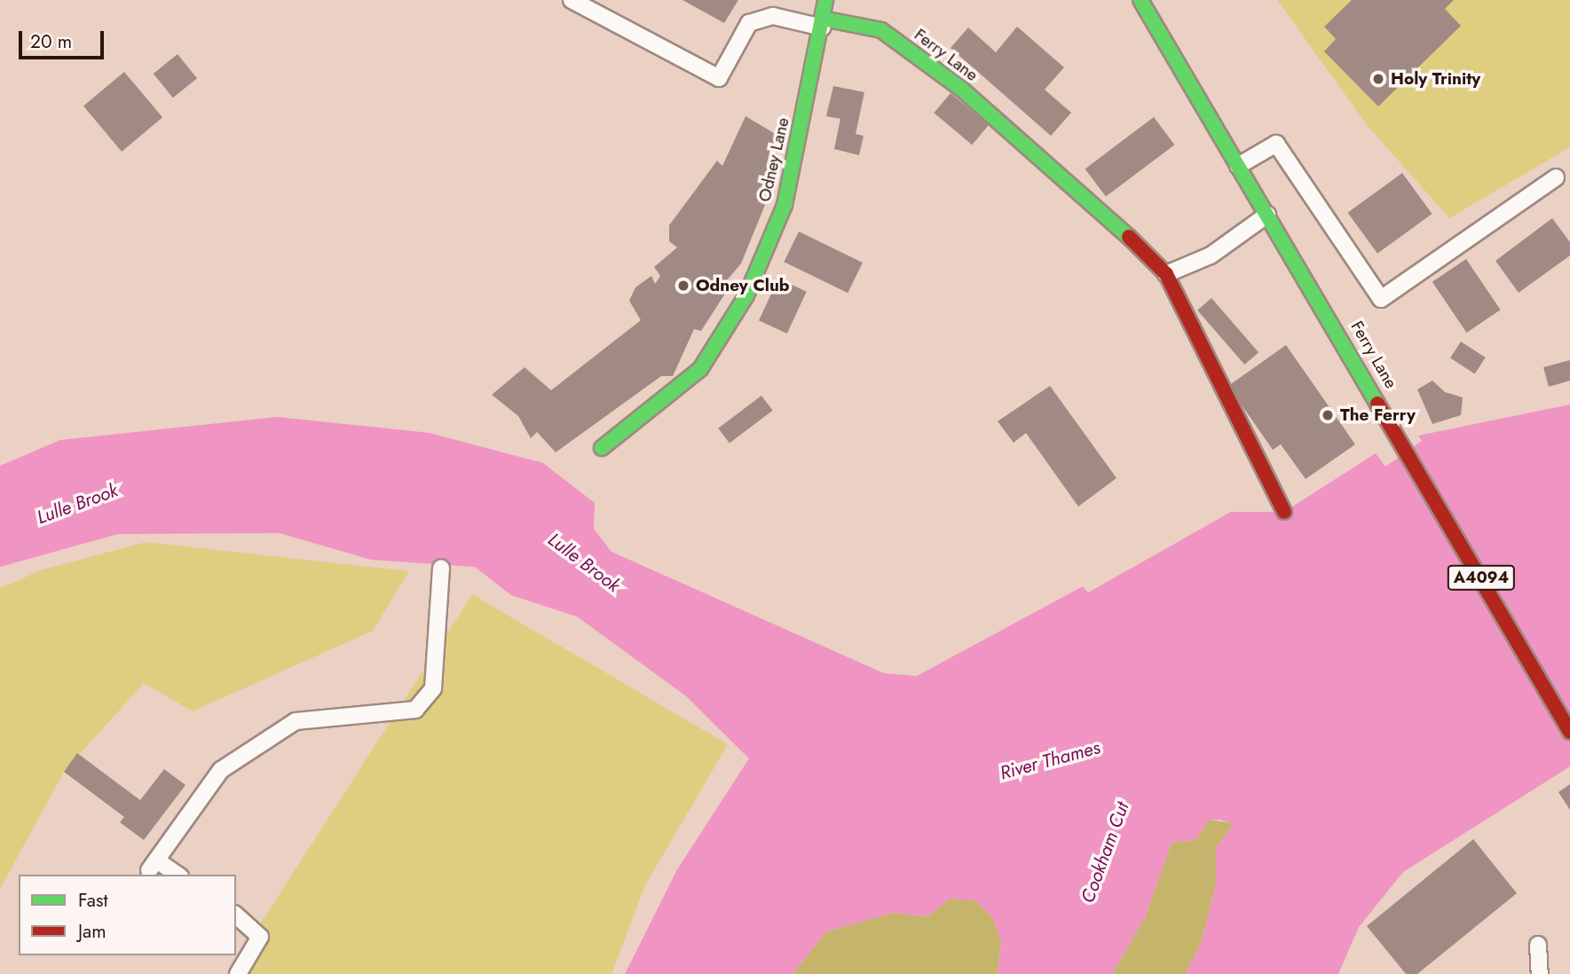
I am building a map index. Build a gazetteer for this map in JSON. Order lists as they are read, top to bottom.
{
  "streets": {
    "street": ["Ferry Lane", "Odney Lane", "A4094"]
  },
  "crossings": [
    ["Ferry Lane", "Odney Lane"]
  ],
  "water": ["Lulle Brook", "River Thames", "Cookham Cut"],
  "places": ["Holy Trinity", "Odney Club", "The Ferry"],
  "legend": ["Fast", "Jam"],
  "scale_bar": "20 m"
}
